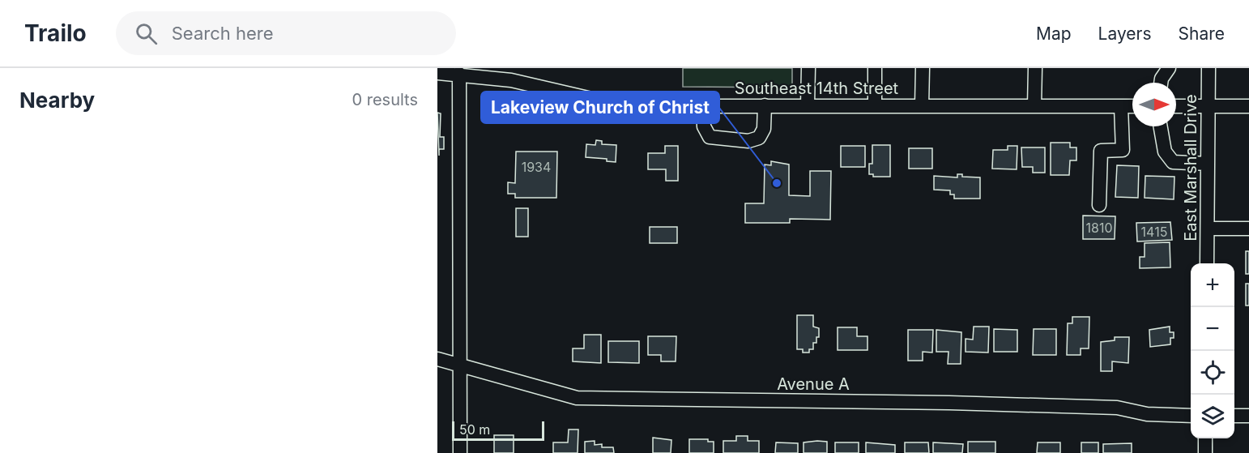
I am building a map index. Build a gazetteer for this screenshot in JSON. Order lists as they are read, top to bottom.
{
  "streets": {
    "street": ["Southeast 14th Street", "East Marshall Drive", "Avenue A"]
  },
  "places": ["Lakeview Church of Christ"],
  "house_numbers": ["1934", "1810", "1415"],
  "scale_bar": "50 m",
  "north": "right",
  "page": {
    "header": "Trailo",
    "search": "Search here",
    "nav": ["Map", "Layers", "Share"],
    "heading": ["Nearby", "0 results"],
    "map_buttons": ["+", "−"],
    "scale": "50 m"
  }
}
